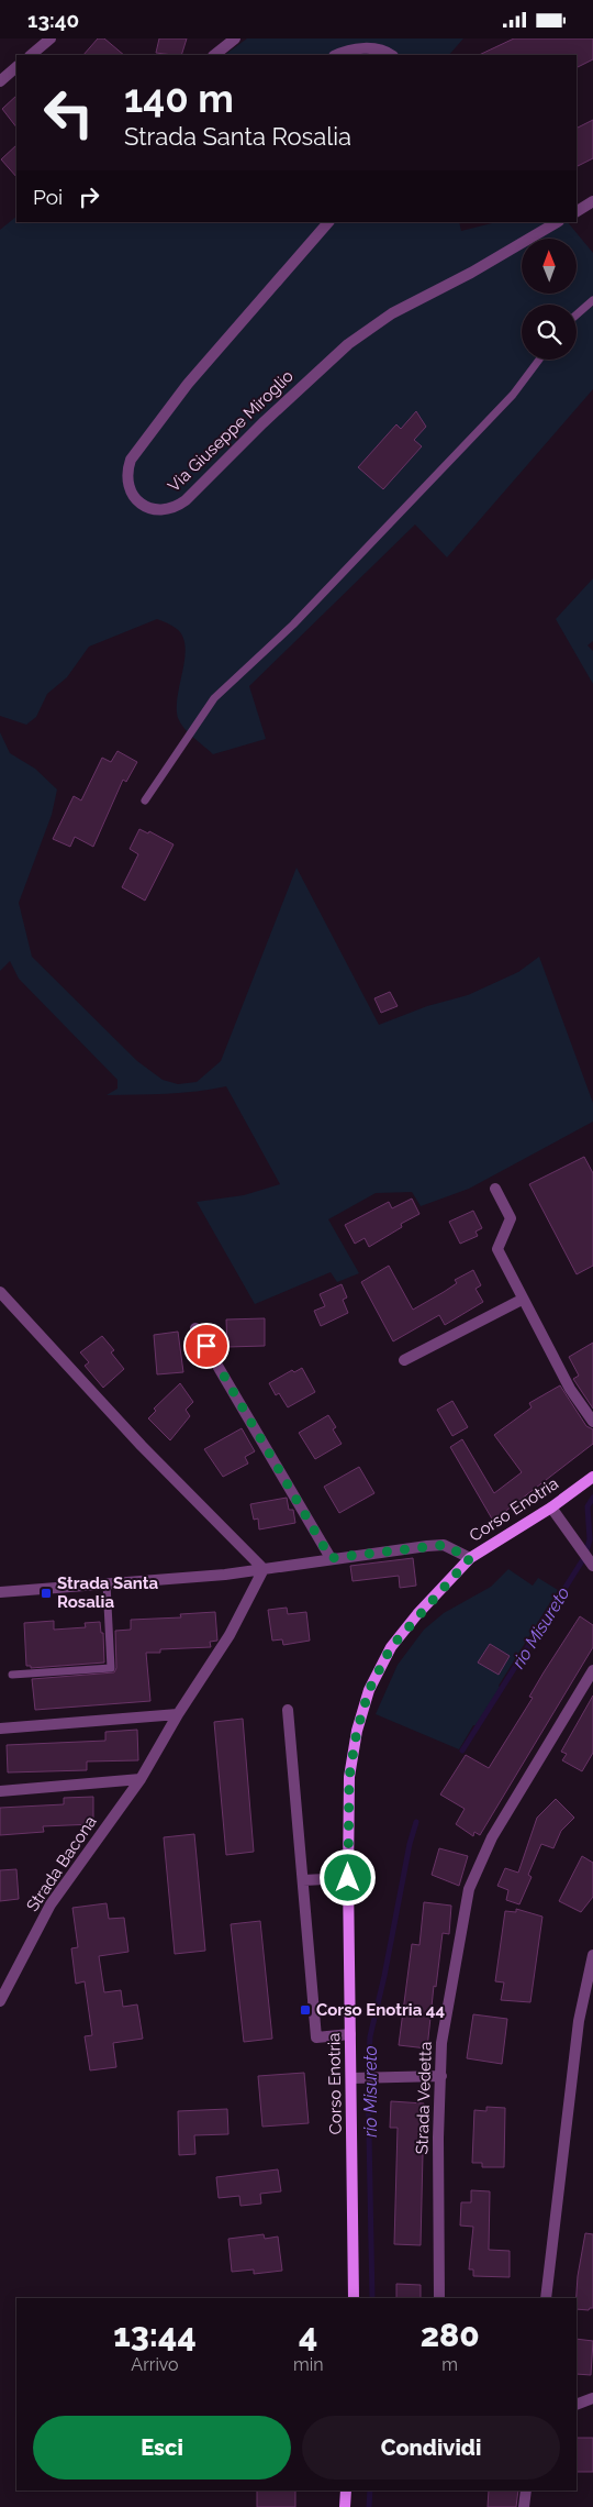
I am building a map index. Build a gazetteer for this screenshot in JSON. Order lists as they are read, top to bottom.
{
  "streets": {
    "main road": ["Corso Enotria"],
    "street": ["Via Giuseppe Miroglio", "Strada Bacona", "Strada Vedetta"]
  },
  "water": ["rio Misureto"],
  "places": {
    "transit": ["Strada Santa Rosalia", "Corso Enotria 44"]
  },
  "north": "top",
  "page": {
    "status": "13:40",
    "turn": ["140 m", "Strada Santa Rosalia"],
    "then": "Poi",
    "eta": [
      "13:44",
      "Arrivo",
      "4",
      "min",
      "280",
      "m"
    ],
    "buttons": ["Esci", "Condividi"]
  }
}
